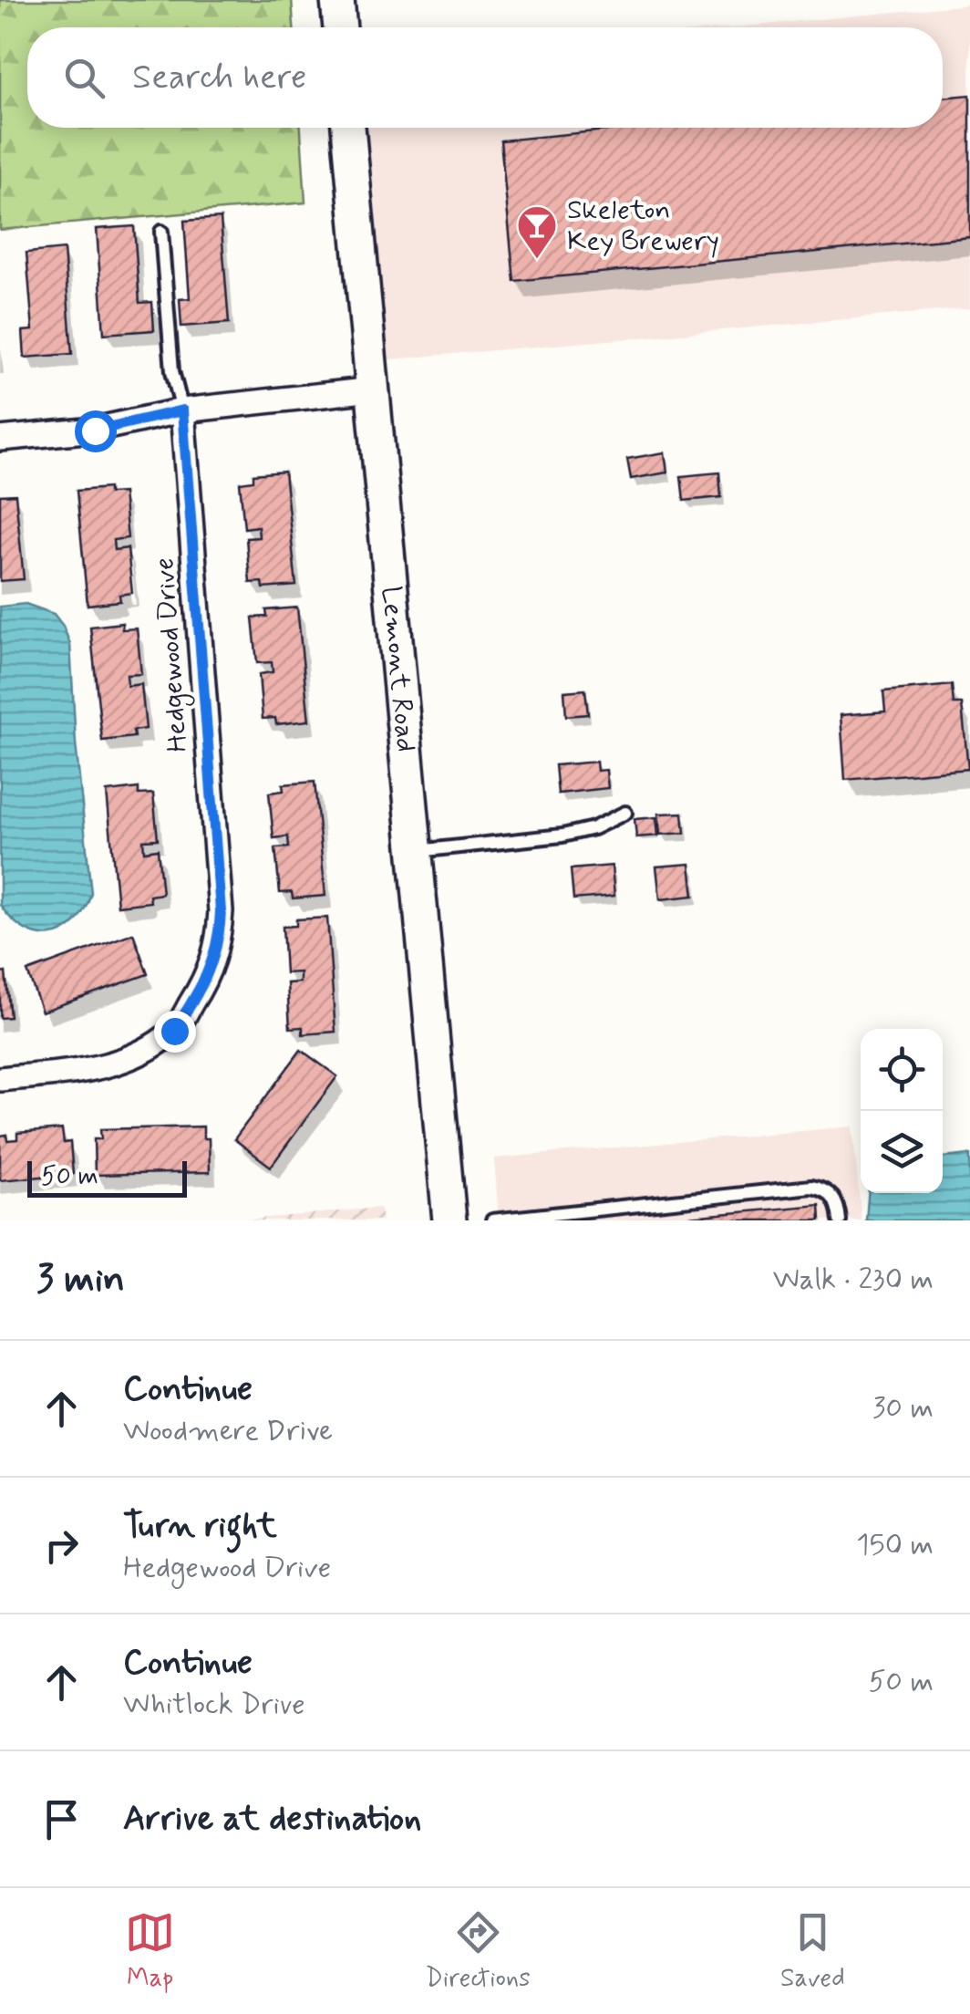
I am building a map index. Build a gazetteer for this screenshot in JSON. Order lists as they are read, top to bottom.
{
  "streets": {
    "main road": ["Lemont Road"],
    "street": ["Hedgewood Drive"]
  },
  "places": {
    "bar": ["Skeleton Key Brewery"]
  },
  "scale_bar": "50 m",
  "page": {
    "search": "Search here",
    "scale": "50 m",
    "heading": ["3 min", "Walk · 230 m"],
    "list": [
      ["Continue", "Woodmere Drive", "30 m"],
      ["Turn right", "Hedgewood Drive", "150 m"],
      ["Continue", "Whitlock Drive", "50 m"],
      "Arrive at destination"
    ],
    "nav": ["Map", "Directions", "Saved"]
  }
}
